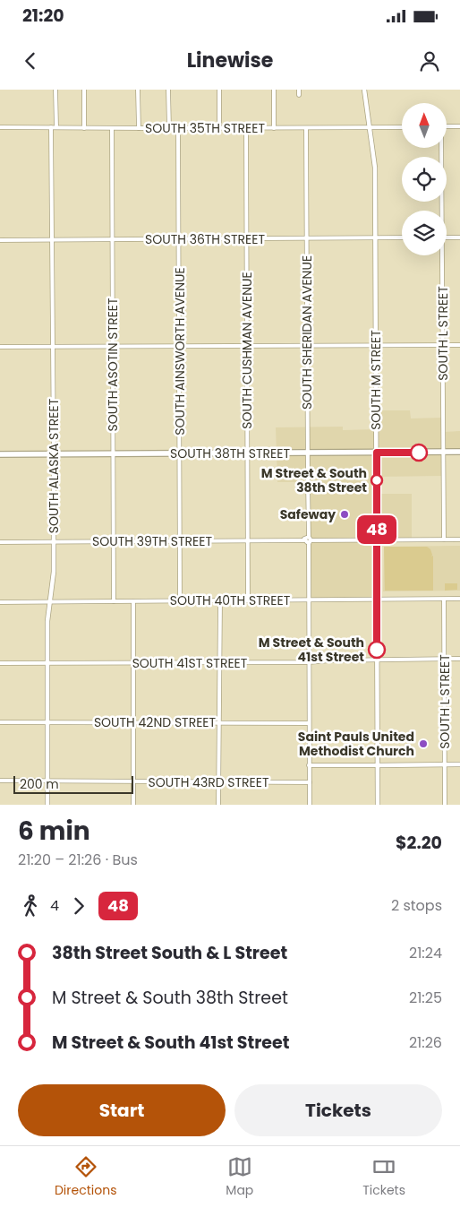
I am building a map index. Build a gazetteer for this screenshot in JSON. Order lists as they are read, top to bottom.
{
  "streets": {
    "main road": ["SOUTH 38TH STREET"],
    "street": [
      "SOUTH 35TH STREET",
      "SOUTH 36TH STREET",
      "SOUTH SHERIDAN AVENUE",
      "SOUTH L STREET",
      "SOUTH CUSHMAN AVENUE",
      "SOUTH AINSWORTH AVENUE",
      "SOUTH ASOTIN STREET",
      "SOUTH M STREET",
      "SOUTH ALASKA STREET",
      "SOUTH 39TH STREET",
      "SOUTH 40TH STREET",
      "SOUTH 41ST STREET",
      "SOUTH 42ND STREET",
      "SOUTH 43RD STREET"
    ]
  },
  "crossings": [
    ["SOUTH 35TH STREET", "SOUTH SHERIDAN AVENUE"],
    ["SOUTH 35TH STREET", "SOUTH CUSHMAN AVENUE"],
    ["SOUTH 35TH STREET", "SOUTH AINSWORTH AVENUE"],
    ["SOUTH 35TH STREET", "SOUTH ASOTIN STREET"],
    ["SOUTH 35TH STREET", "SOUTH M STREET"],
    ["SOUTH 35TH STREET", "SOUTH ALASKA STREET"],
    ["SOUTH 36TH STREET", "SOUTH SHERIDAN AVENUE"],
    ["SOUTH 36TH STREET", "SOUTH CUSHMAN AVENUE"],
    ["SOUTH 36TH STREET", "SOUTH AINSWORTH AVENUE"],
    ["SOUTH 36TH STREET", "SOUTH ASOTIN STREET"],
    ["SOUTH 36TH STREET", "SOUTH M STREET"],
    ["SOUTH 36TH STREET", "SOUTH ALASKA STREET"],
    ["SOUTH SHERIDAN AVENUE", "SOUTH 38TH STREET"],
    ["SOUTH SHERIDAN AVENUE", "SOUTH 39TH STREET"],
    ["SOUTH SHERIDAN AVENUE", "SOUTH 40TH STREET"],
    ["SOUTH SHERIDAN AVENUE", "SOUTH 41ST STREET"],
    ["SOUTH SHERIDAN AVENUE", "SOUTH 42ND STREET"],
    ["SOUTH SHERIDAN AVENUE", "SOUTH 43RD STREET"],
    ["SOUTH L STREET", "SOUTH 38TH STREET"],
    ["SOUTH L STREET", "SOUTH 39TH STREET"],
    ["SOUTH L STREET", "SOUTH 40TH STREET"],
    ["SOUTH L STREET", "SOUTH 41ST STREET"],
    ["SOUTH CUSHMAN AVENUE", "SOUTH 38TH STREET"],
    ["SOUTH CUSHMAN AVENUE", "SOUTH 39TH STREET"],
    ["SOUTH CUSHMAN AVENUE", "SOUTH 40TH STREET"],
    ["SOUTH AINSWORTH AVENUE", "SOUTH 38TH STREET"],
    ["SOUTH AINSWORTH AVENUE", "SOUTH 39TH STREET"],
    ["SOUTH AINSWORTH AVENUE", "SOUTH 40TH STREET"],
    ["SOUTH ASOTIN STREET", "SOUTH 38TH STREET"],
    ["SOUTH ASOTIN STREET", "SOUTH 39TH STREET"],
    ["SOUTH ASOTIN STREET", "SOUTH 40TH STREET"],
    ["SOUTH M STREET", "SOUTH 38TH STREET"],
    ["SOUTH M STREET", "SOUTH 39TH STREET"],
    ["SOUTH M STREET", "SOUTH 40TH STREET"],
    ["SOUTH M STREET", "SOUTH 41ST STREET"],
    ["SOUTH 38TH STREET", "SOUTH ALASKA STREET"],
    ["SOUTH ALASKA STREET", "SOUTH 39TH STREET"],
    ["SOUTH ALASKA STREET", "SOUTH 40TH STREET"],
    ["SOUTH ALASKA STREET", "SOUTH 41ST STREET"],
    ["SOUTH ALASKA STREET", "SOUTH 42ND STREET"],
    ["SOUTH ALASKA STREET", "SOUTH 43RD STREET"]
  ],
  "places": [
    "M Street & South 38th Street",
    "Safeway",
    "M Street & South 41st Street",
    "Saint Pauls United Methodist Church"
  ],
  "lines": ["bus line 48"],
  "scale_bar": "200 m",
  "north": "top",
  "page": {
    "status": "21:20",
    "header": "Linewise",
    "on_map": "48",
    "scale": "200 m",
    "heading": ["6 min", "21:20 – 21:26 · Bus", "$2.20"],
    "legs": ["4", "48", "2 stops"],
    "list": [
      {
        "name": "38th Street South & L Street",
        "value": "21:24"
      },
      {
        "name": "M Street & South 38th Street",
        "value": "21:25"
      },
      {
        "name": "M Street & South 41st Street",
        "value": "21:26"
      }
    ],
    "buttons": ["Start", "Tickets"],
    "tabs": ["Directions", "Map", "Tickets"]
  }
}
